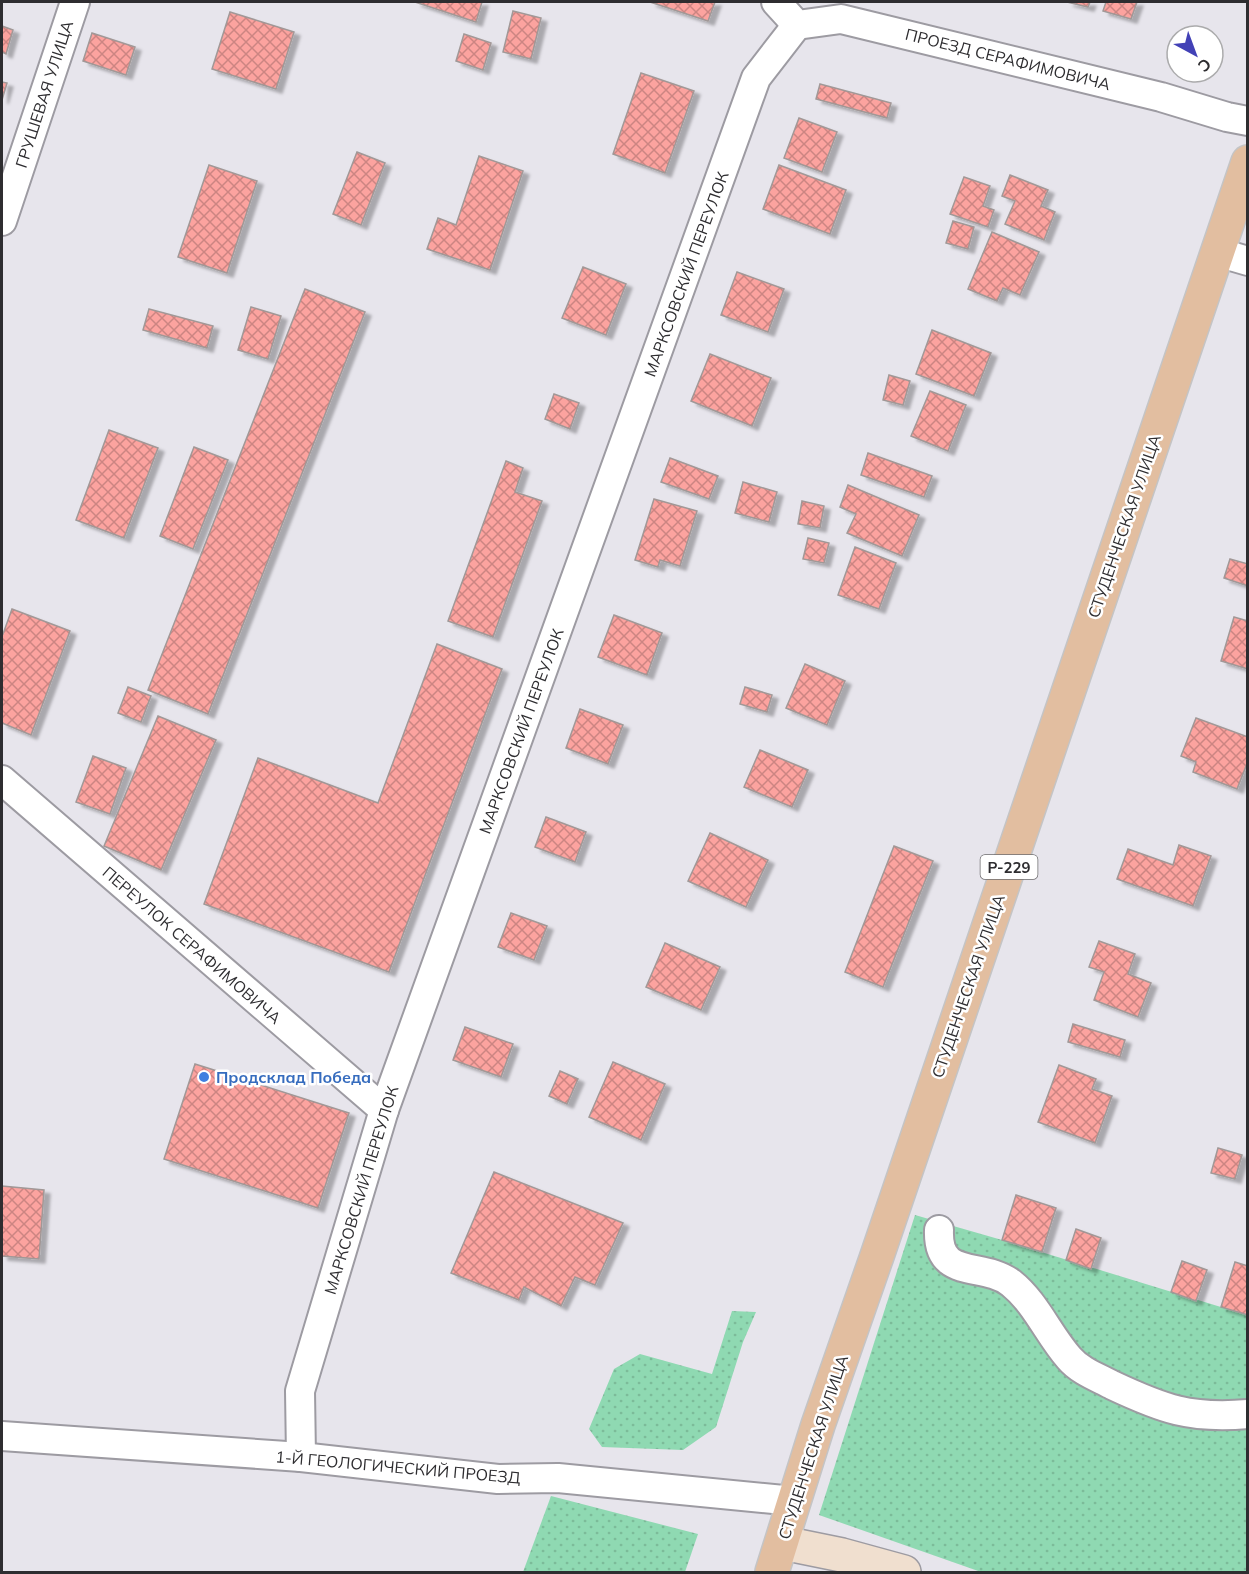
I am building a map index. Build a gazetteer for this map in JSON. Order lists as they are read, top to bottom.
{
  "streets": {
    "main road": ["СТУДЕНЧЕСКАЯ УЛИЦА", "Р-229"],
    "street": [
      "ПРОЕЗД СЕРАФИМОВИЧА",
      "ГРУШЕВАЯ УЛИЦА",
      "МАРКСОВСКИЙ ПЕРЕУЛОК",
      "ПЕРЕУЛОК СЕРАФИМОВИЧА",
      "1-Й ГЕОЛОГИЧЕСКИЙ ПРОЕЗД"
    ]
  },
  "crossings": [
    ["ПРОЕЗД СЕРАФИМОВИЧА", "МАРКСОВСКИЙ ПЕРЕУЛОК"],
    ["МАРКСОВСКИЙ ПЕРЕУЛОК", "ПЕРЕУЛОК СЕРАФИМОВИЧА"],
    ["МАРКСОВСКИЙ ПЕРЕУЛОК", "1-Й ГЕОЛОГИЧЕСКИЙ ПРОЕЗД"],
    ["СТУДЕНЧЕСКАЯ УЛИЦА", "1-Й ГЕОЛОГИЧЕСКИЙ ПРОЕЗД"]
  ],
  "places": ["Продсклад Победа"],
  "north": "bottom right"
}
